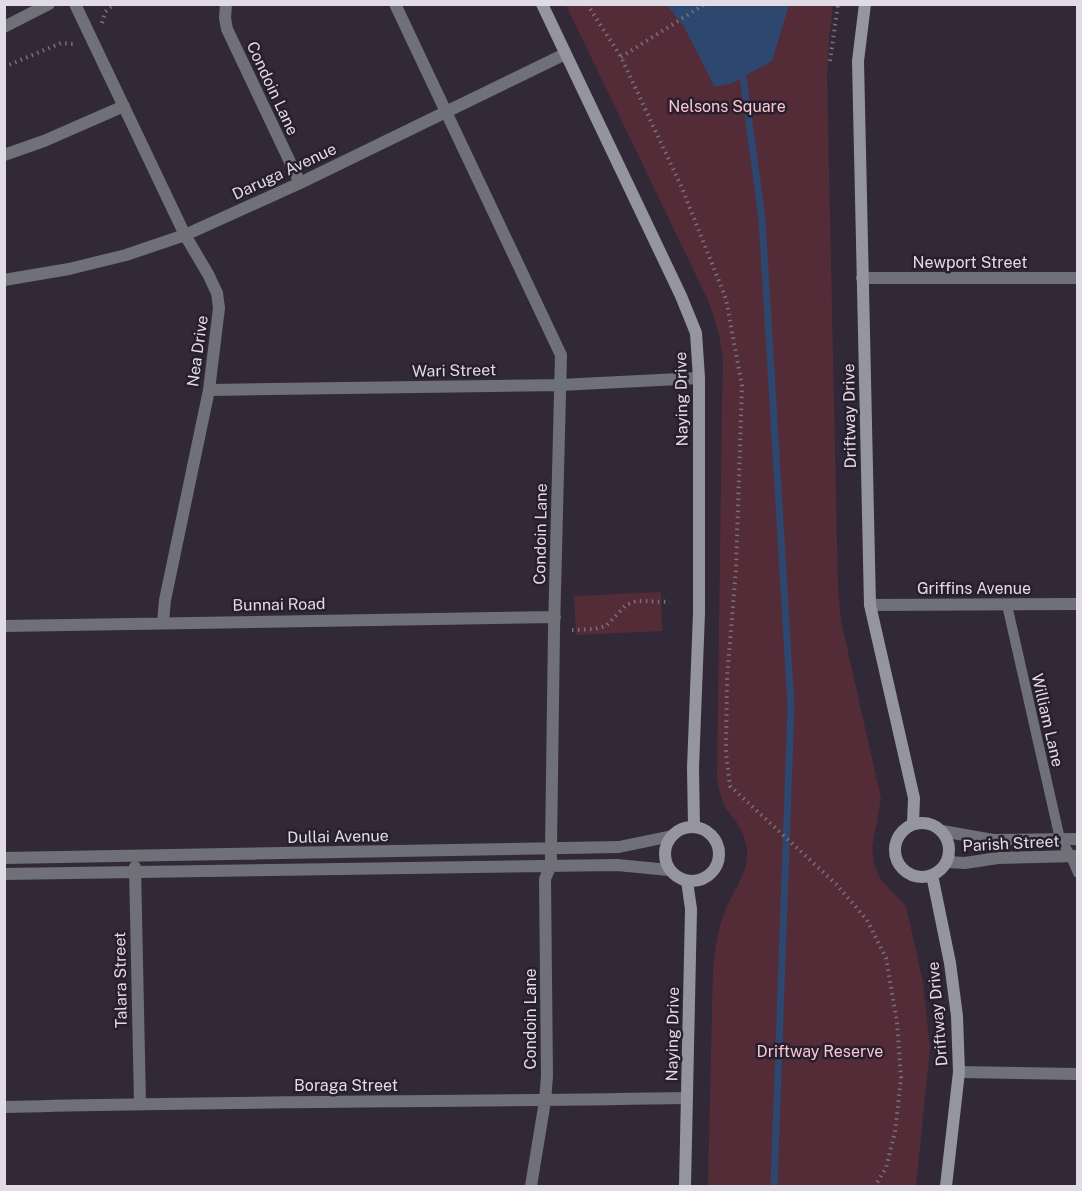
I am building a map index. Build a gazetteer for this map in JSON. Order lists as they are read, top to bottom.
{
  "streets": {
    "street": [
      "Condoin Lane",
      "Daruga Avenue",
      "Newport Street",
      "Nea Drive",
      "Wari Street",
      "Naying Drive",
      "Driftway Drive",
      "Griffins Avenue",
      "Bunnai Road",
      "Dullai Avenue",
      "Parish Street",
      "Talara Street",
      "Boraga Street"
    ],
    "lane": ["William Lane"]
  },
  "crossings": [
    ["Condoin Lane", "Daruga Avenue"],
    ["Condoin Lane", "Wari Street"],
    ["Condoin Lane", "Bunnai Road"],
    ["Condoin Lane", "Dullai Avenue"],
    ["Condoin Lane", "Boraga Street"],
    ["Daruga Avenue", "Nea Drive"],
    ["Daruga Avenue", "Naying Drive"],
    ["Newport Street", "Driftway Drive"],
    ["Nea Drive", "Wari Street"],
    ["Nea Drive", "Bunnai Road"],
    ["Wari Street", "Naying Drive"],
    ["Naying Drive", "Dullai Avenue"],
    ["Naying Drive", "Boraga Street"],
    ["Driftway Drive", "Griffins Avenue"],
    ["Driftway Drive", "Parish Street"],
    ["Griffins Avenue", "William Lane"],
    ["William Lane", "Parish Street"],
    ["Dullai Avenue", "Talara Street"],
    ["Talara Street", "Boraga Street"]
  ],
  "parks": ["Nelsons Square", "Driftway Reserve"]
}
